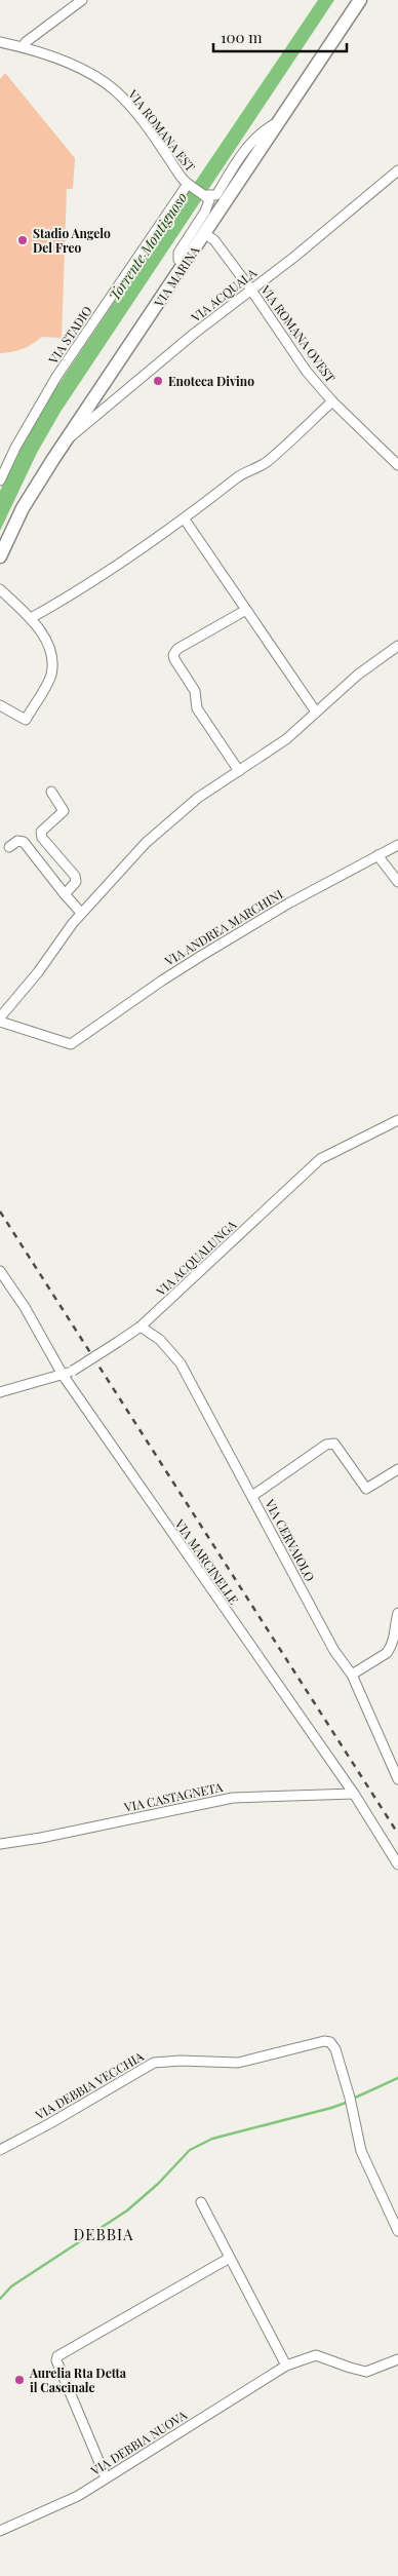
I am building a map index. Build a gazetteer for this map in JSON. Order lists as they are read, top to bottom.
{
  "streets": {
    "main road": ["VIA MARINA"],
    "street": [
      "VIA ROMANA EST",
      "VIA ACQUALA",
      "VIA ROMANA OVEST",
      "VIA STADIO",
      "VIA ANDREA MARCHINI",
      "VIA ACQUALUNGA",
      "VIA CERVAIOLO",
      "VIA MARCINELLE",
      "VIA CASTAGNETA",
      "VIA DEBBIA VECCHIA",
      "VIA DEBBIA NUOVA"
    ]
  },
  "crossings": [
    ["VIA ROMANA EST", "VIA STADIO"],
    ["VIA MARINA", "VIA ACQUALA"],
    ["VIA MARINA", "VIA ROMANA OVEST"],
    ["VIA ACQUALA", "VIA ROMANA OVEST"],
    ["VIA ACQUALUNGA", "VIA CERVAIOLO"],
    ["VIA ACQUALUNGA", "VIA MARCINELLE"],
    ["VIA MARCINELLE", "VIA CASTAGNETA"]
  ],
  "districts": ["DEBBIA"],
  "water": ["Torrente Montignoso"],
  "places": ["Stadio Angelo Del Freo", "Enoteca Divino", "Aurelia Rta Detta il Cascinale"],
  "scale_bar": "100 m"
}
